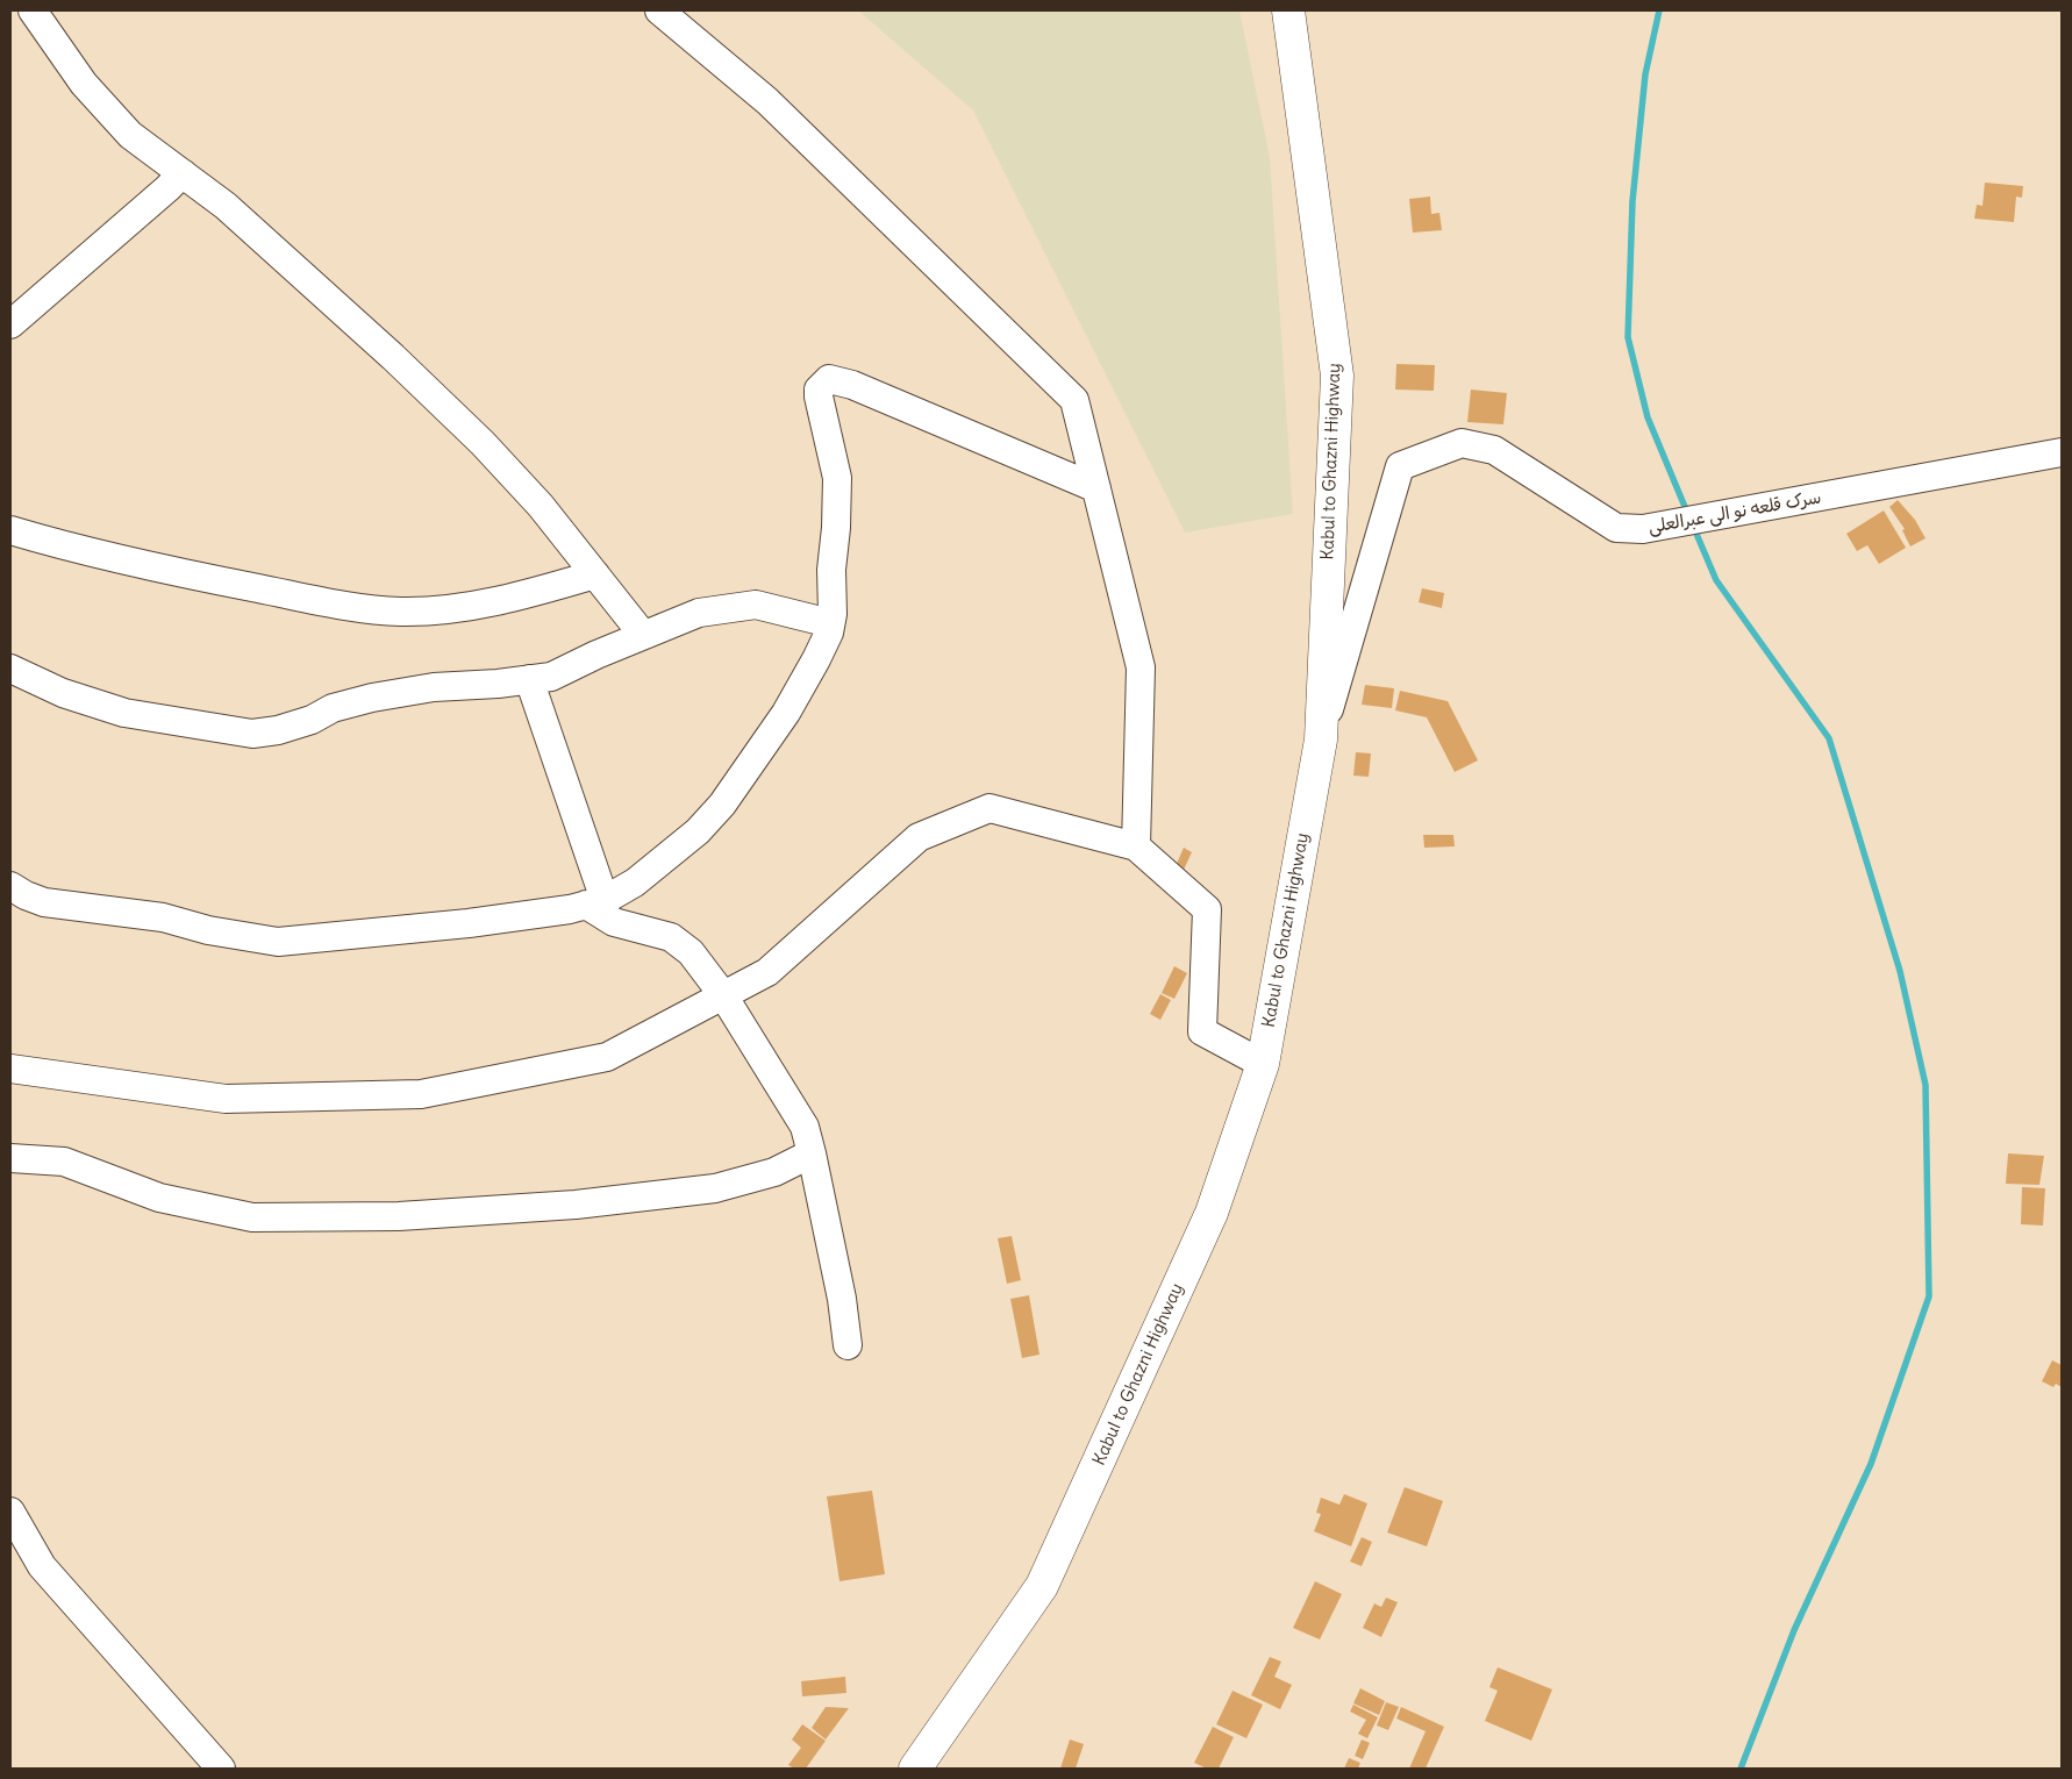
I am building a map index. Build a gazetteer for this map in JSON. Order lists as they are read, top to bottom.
{
  "streets": {
    "highway": ["Kabul to Ghazni Highway"],
    "street": ["سرک قلعه نو الی عبرالعلی"]
  },
  "crossings": [
    ["Kabul to Ghazni Highway", "سرک قلعه نو الی عبرالعلی"]
  ]
}
